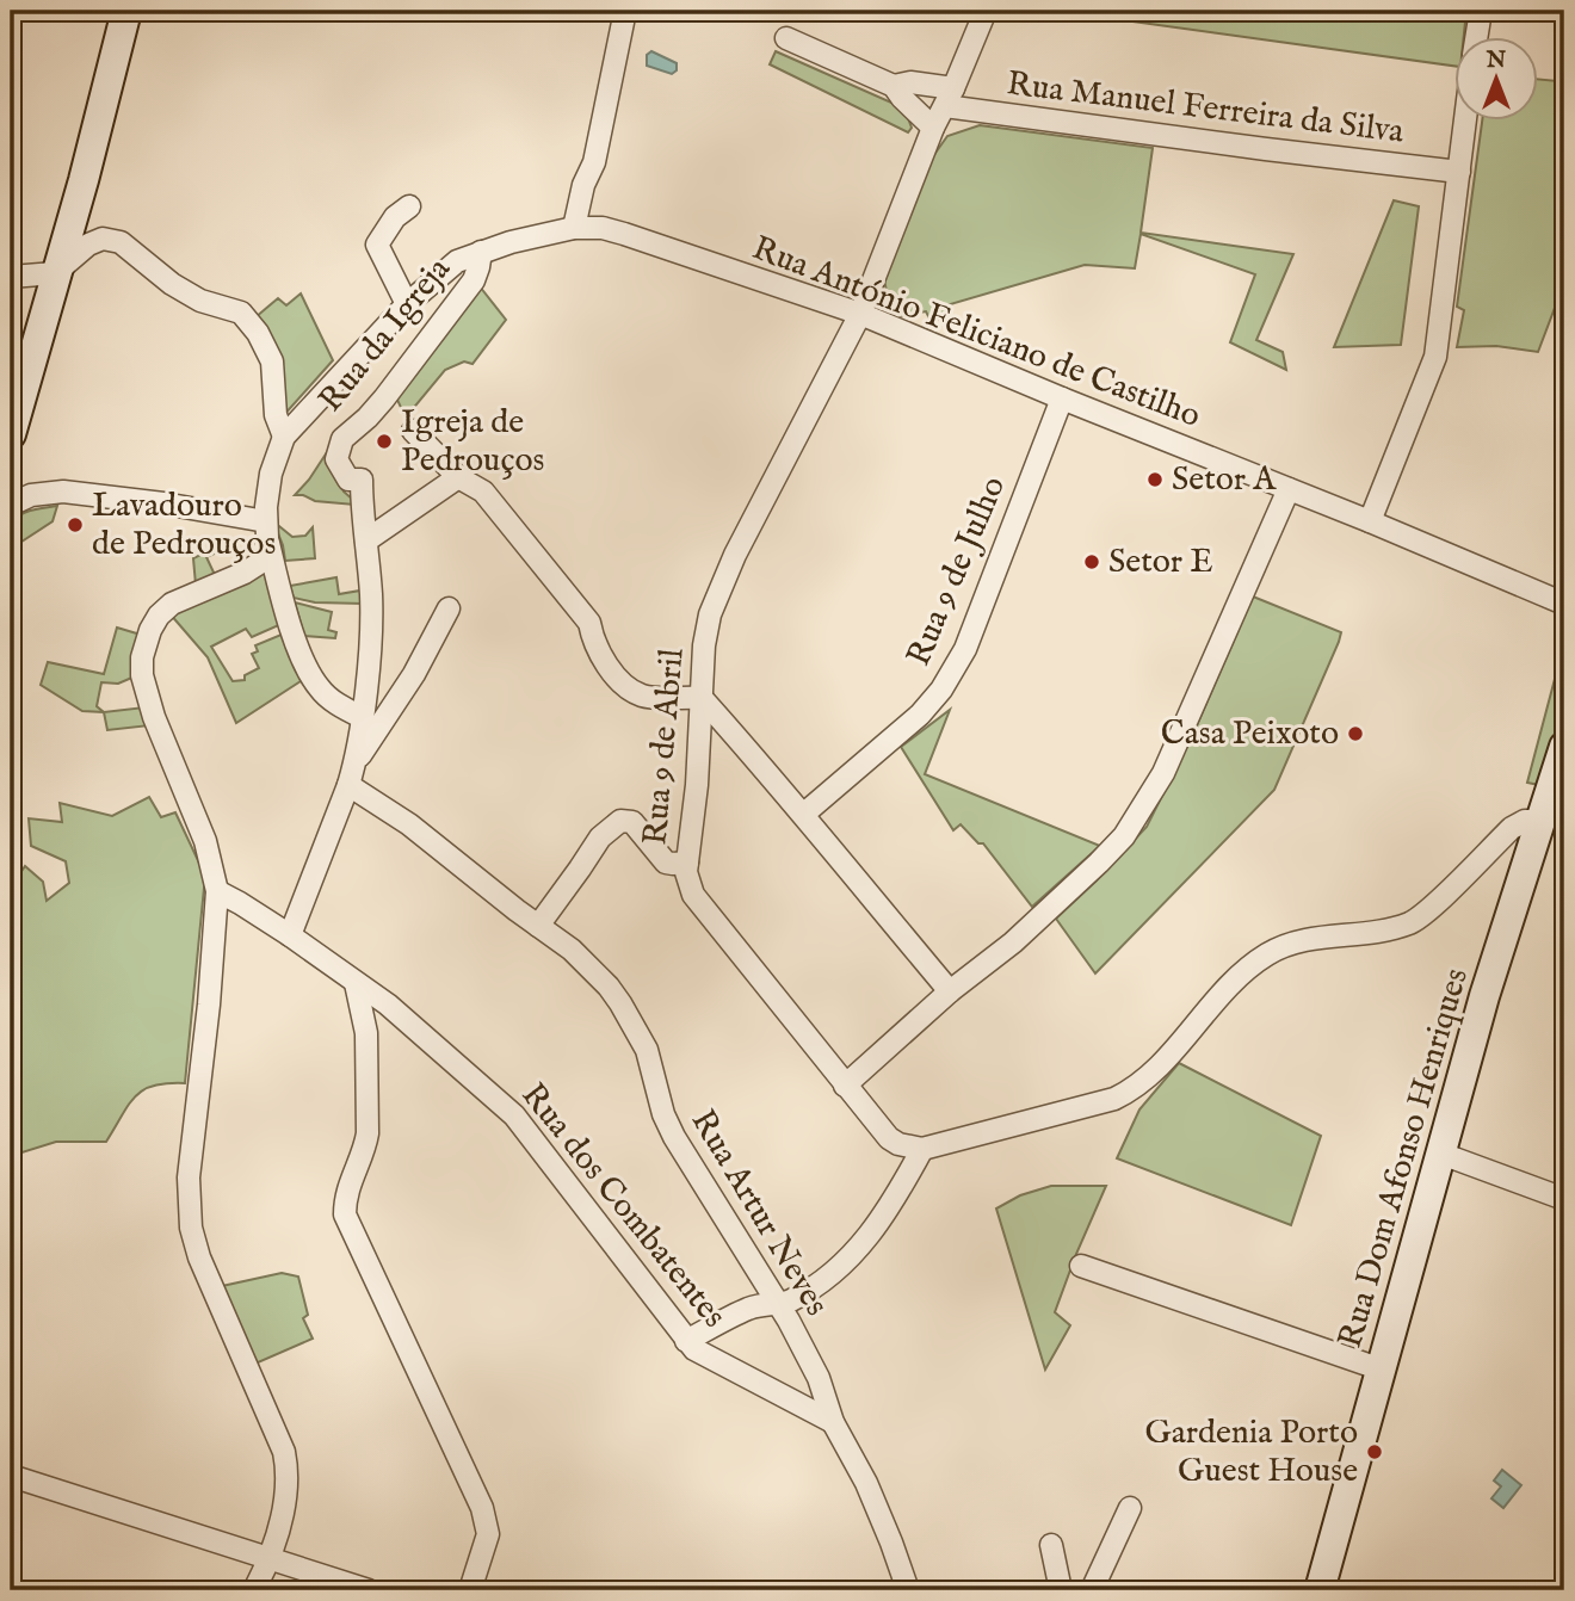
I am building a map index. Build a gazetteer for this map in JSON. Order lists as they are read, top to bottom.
{
  "streets": {
    "main road": ["Rua Dom Afonso Henriques"],
    "street": [
      "Rua Manuel Ferreira da Silva",
      "Rua António Feliciano de Castilho",
      "Rua da Igreja",
      "Rua 9 de Julho",
      "Rua 9 de Abril",
      "Rua dos Combatentes",
      "Rua Artur Neves"
    ]
  },
  "crossings": [
    ["Rua Manuel Ferreira da Silva", "Rua 9 de Abril"],
    ["Rua António Feliciano de Castilho", "Rua da Igreja"],
    ["Rua António Feliciano de Castilho", "Rua 9 de Julho"],
    ["Rua António Feliciano de Castilho", "Rua 9 de Abril"],
    ["Rua António Feliciano de Castilho", "Rua dos Combatentes"],
    ["Rua dos Combatentes", "Rua Artur Neves"]
  ],
  "places": [
    "Igreja de Pedrouços",
    "Setor A",
    "Lavadouro de Pedrouços",
    "Setor E",
    "Casa Peixoto",
    "Gardenia Porto Guest House"
  ],
  "north": "top"
}
